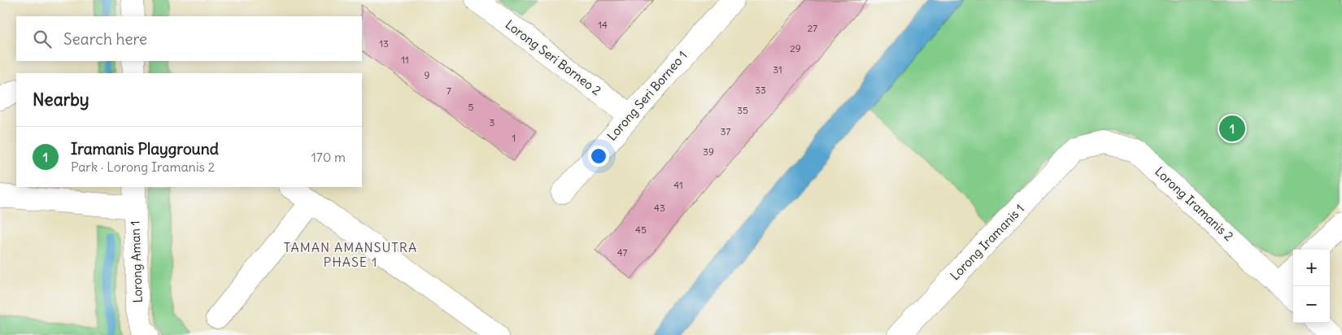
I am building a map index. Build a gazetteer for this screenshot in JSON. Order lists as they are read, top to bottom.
{
  "streets": {
    "street": [
      "Lorong Seri Borneo 2",
      "Lorong Seri Borneo 1",
      "Lorong Iramanis 2",
      "Lorong Iramanis 1",
      "Lorong Aman 1"
    ]
  },
  "crossings": [
    ["Lorong Seri Borneo 2", "Lorong Seri Borneo 1"],
    ["Lorong Iramanis 2", "Lorong Iramanis 1"]
  ],
  "districts": ["TAMAN AMANSUTRA PHASE 1"],
  "house_numbers": [
    "14",
    "27",
    "13",
    "29",
    "11",
    "31",
    "9",
    "33",
    "7",
    "5",
    "35",
    "3",
    "37",
    "1",
    "39",
    "41",
    "43",
    "45",
    "47"
  ],
  "page": {
    "search": "Search here",
    "heading": "Nearby",
    "pins": "1",
    "list": [
      {
        "mark": "1",
        "name": "Iramanis Playground",
        "note": "Park · Lorong Iramanis 2",
        "value": "170 m"
      }
    ],
    "map_buttons": ["+", "−"]
  }
}
